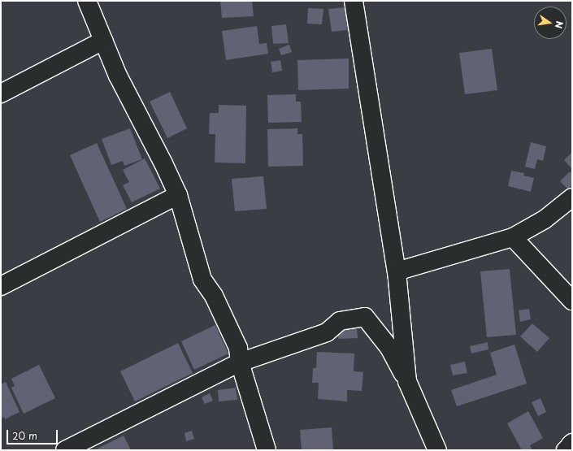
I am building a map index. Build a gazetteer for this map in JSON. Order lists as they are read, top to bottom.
{
  "scale_bar": "20 m",
  "north": "right"
}
